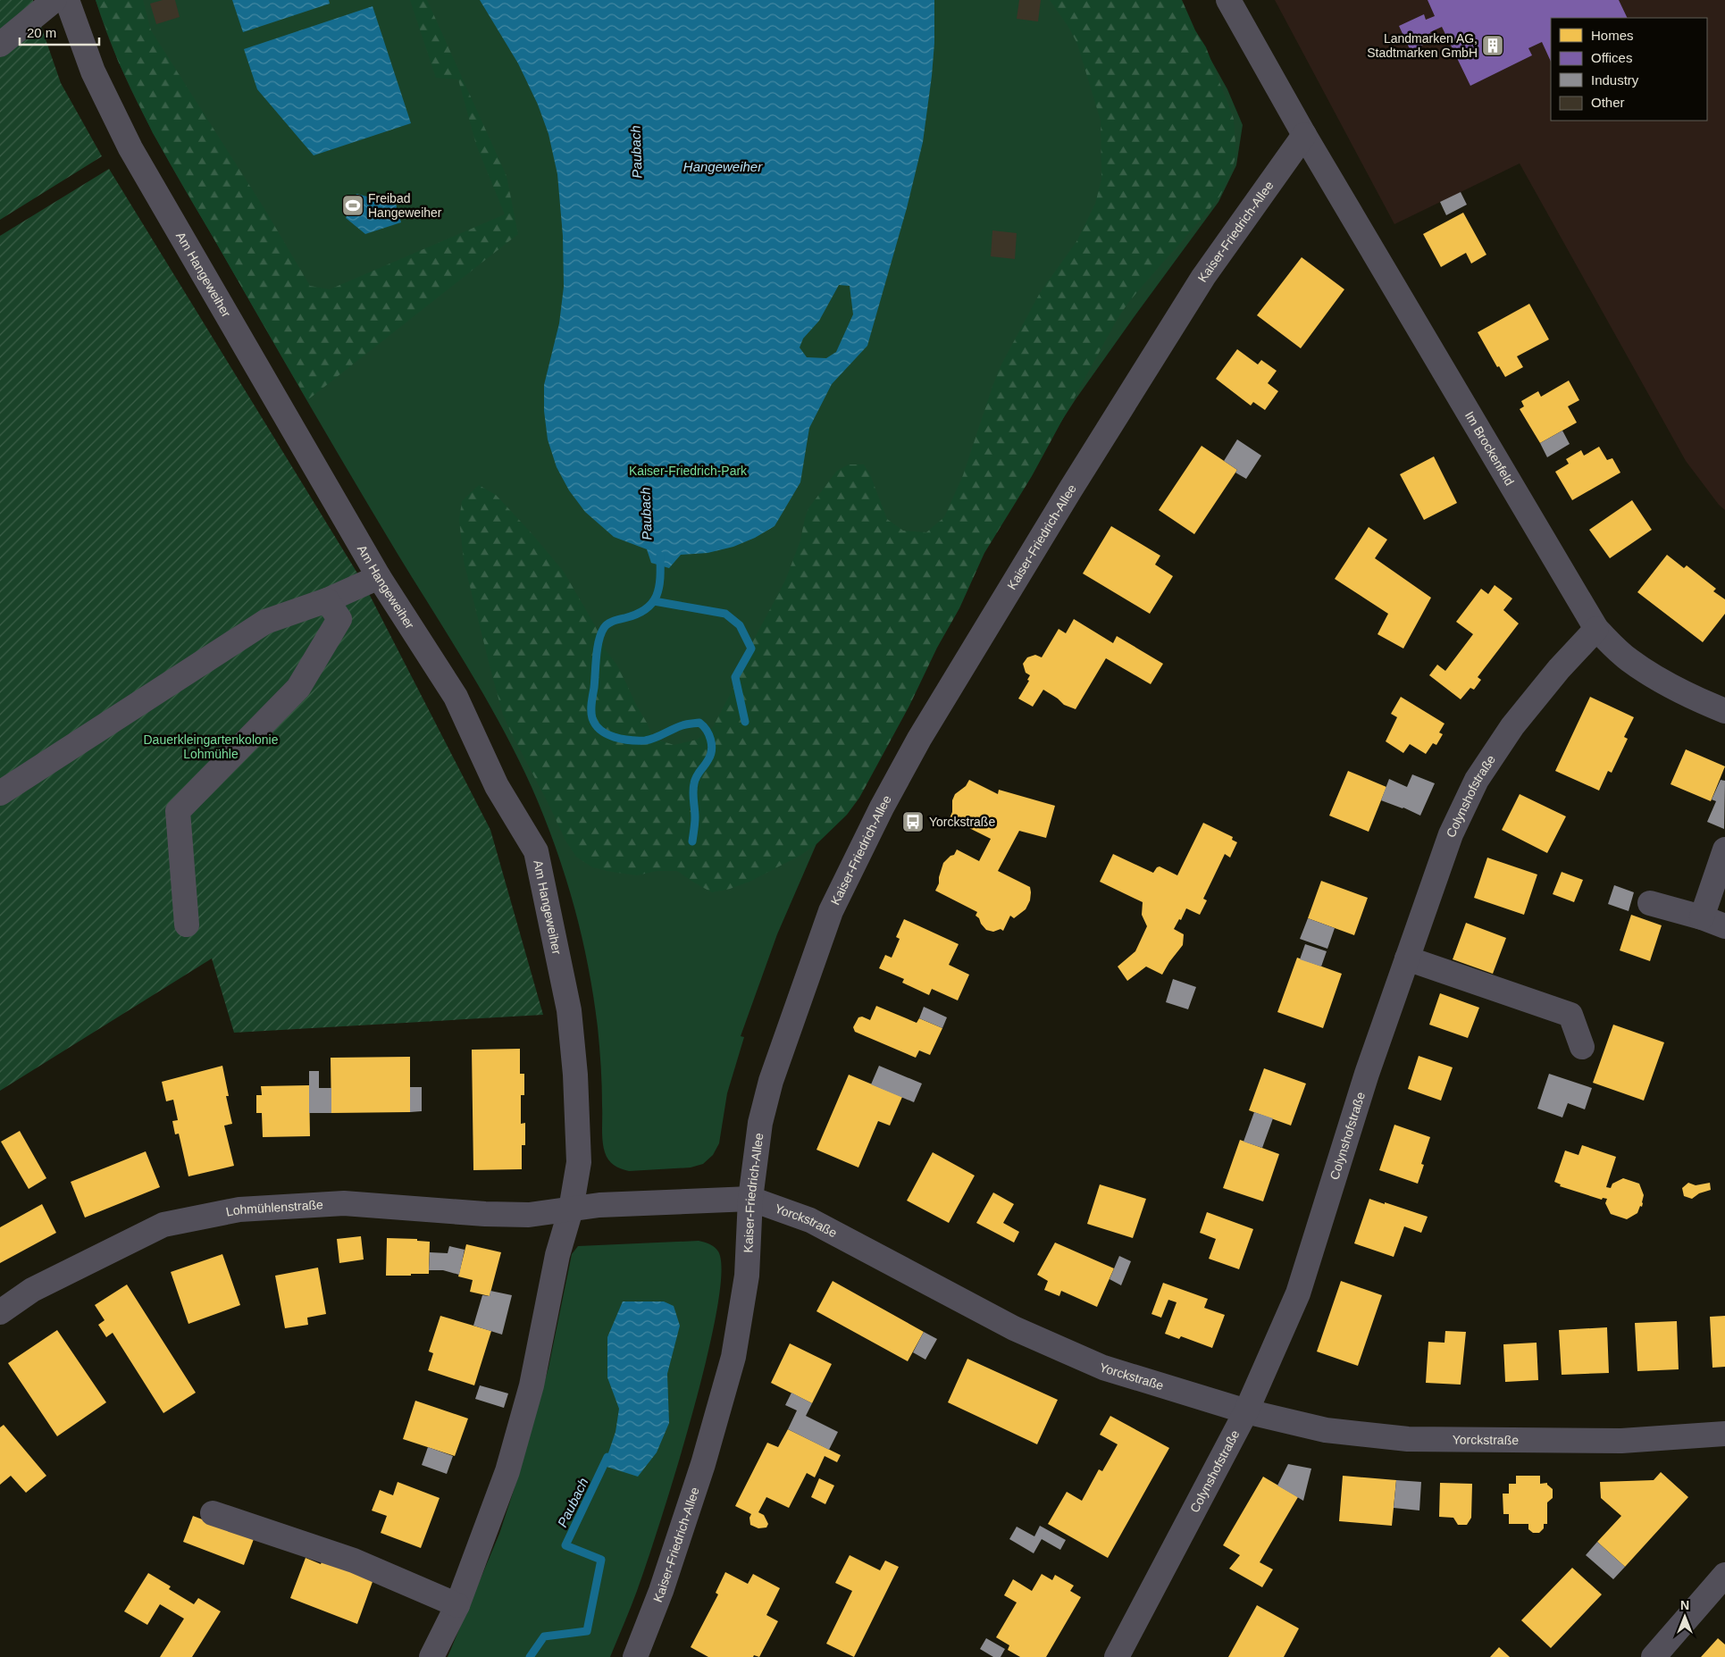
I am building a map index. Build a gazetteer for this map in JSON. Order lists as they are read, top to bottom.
{
  "streets": {
    "street": [
      "Kaiser-Friedrich-Allee",
      "Am Hangeweiher",
      "Im Brockenfeld",
      "Colynshofstraße",
      "Lohmühlenstraße",
      "Yorckstraße"
    ]
  },
  "crossings": [
    ["Kaiser-Friedrich-Allee", "Im Brockenfeld"],
    ["Kaiser-Friedrich-Allee", "Yorckstraße"],
    ["Am Hangeweiher", "Lohmühlenstraße"],
    ["Am Hangeweiher", "Yorckstraße"],
    ["Im Brockenfeld", "Colynshofstraße"],
    ["Colynshofstraße", "Yorckstraße"],
    ["Lohmühlenstraße", "Yorckstraße"]
  ],
  "water": ["Paubach", "Hangeweiher"],
  "parks": ["Kaiser-Friedrich-Park", "Dauerkleingartenkolonie Lohmühle"],
  "places": {
    "building": ["Landmarken AG, Stadtmarken GmbH"],
    "sports": ["Freibad Hangeweiher"],
    "bus stop": ["Yorckstraße"]
  },
  "legend": [
    "Homes",
    "Offices",
    "Industry",
    "Other"
  ],
  "scale_bar": "20 m",
  "north": "top"
}
